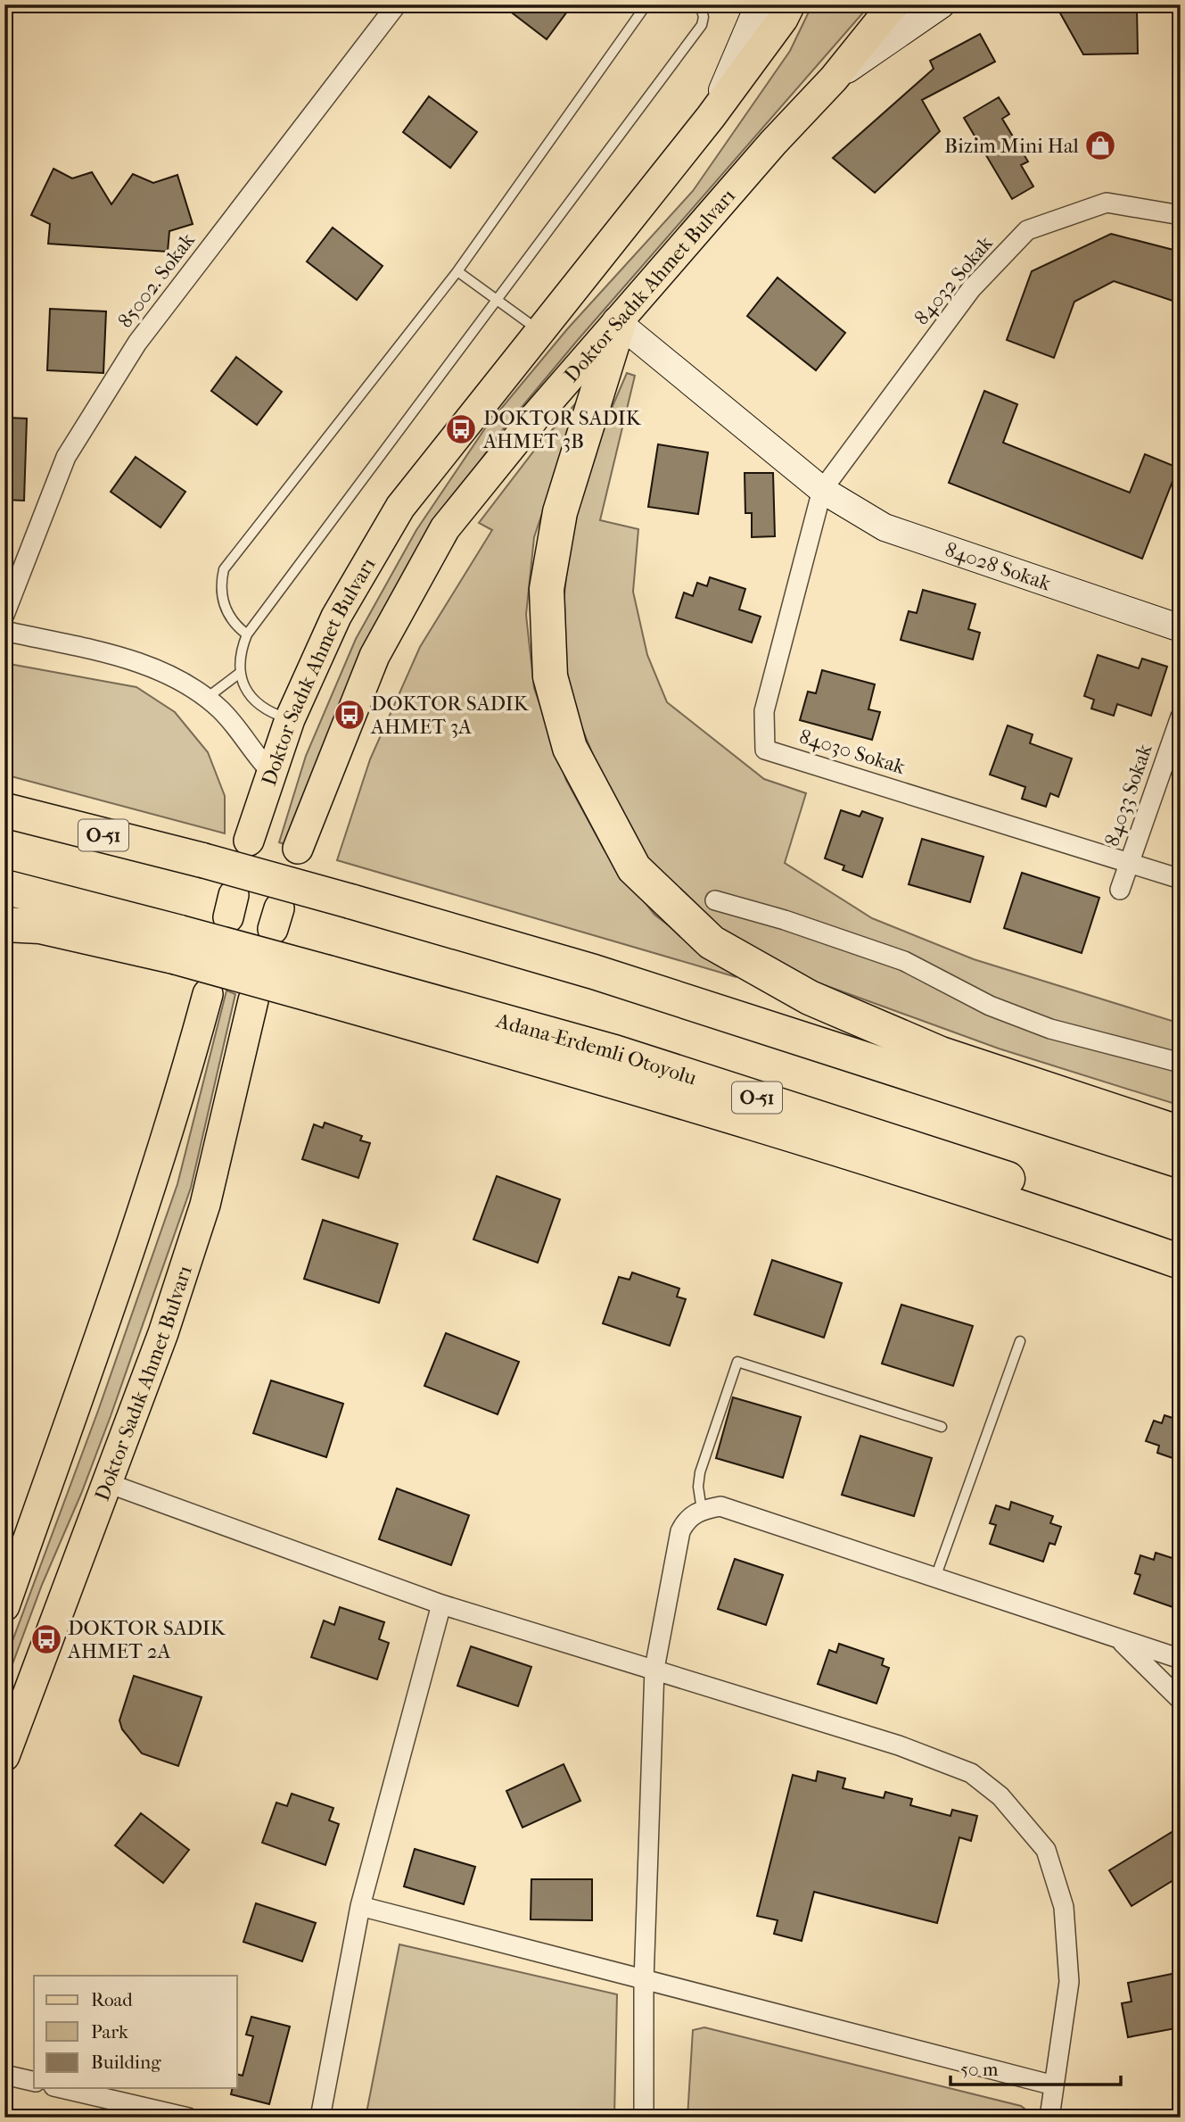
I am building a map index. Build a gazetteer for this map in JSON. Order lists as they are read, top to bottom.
{
  "streets": {
    "highway": ["O-51", "Adana-Erdemli Otoyolu"],
    "main road": ["Doktor Sadık Ahmet Bulvarı"],
    "street": [
      "85002. Sokak",
      "84032 Sokak",
      "84028 Sokak",
      "84030 Sokak",
      "84033 Sokak"
    ]
  },
  "crossings": [
    ["84032 Sokak", "84028 Sokak"],
    ["84032 Sokak", "84030 Sokak"],
    ["Doktor Sadık Ahmet Bulvarı", "84028 Sokak"],
    ["84028 Sokak", "84030 Sokak"],
    ["84030 Sokak", "84033 Sokak"]
  ],
  "places": {
    "shop": ["Bizim Mini Hal"],
    "bus stop": ["DOKTOR SADIK AHMET 3B", "DOKTOR SADIK AHMET 3A", "DOKTOR SADIK AHMET 2A"]
  },
  "legend": ["Road", "Park", "Building"],
  "scale_bar": "50 m"
}
